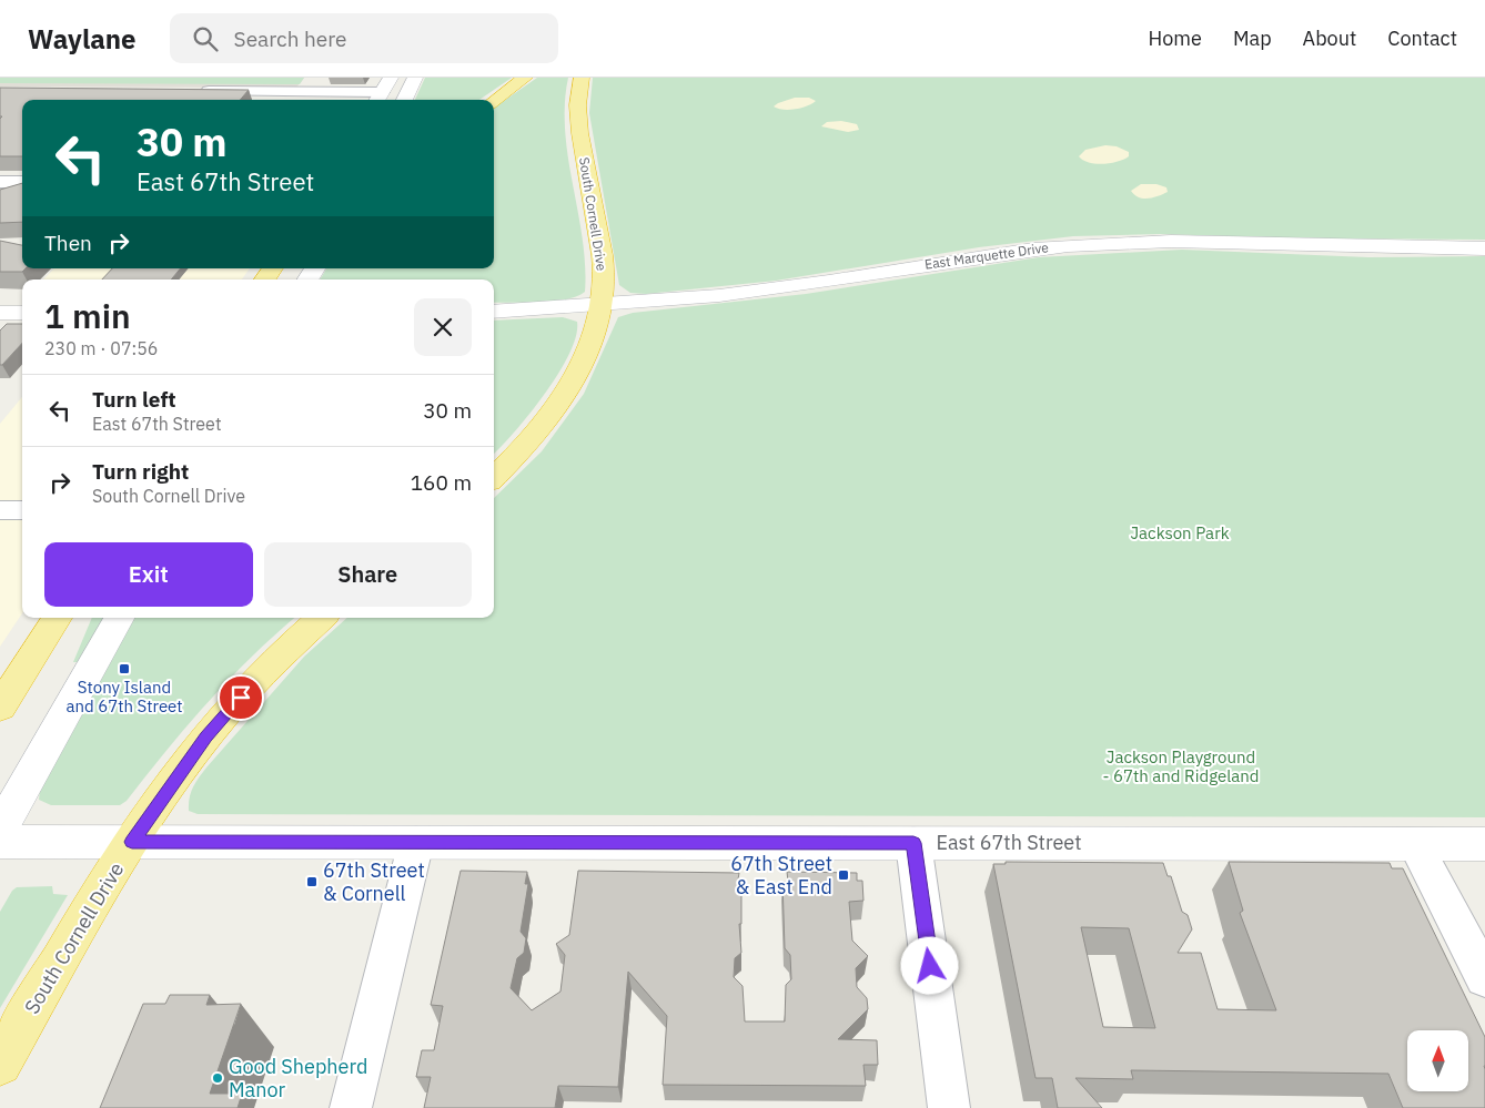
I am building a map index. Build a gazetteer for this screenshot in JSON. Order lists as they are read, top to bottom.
{
  "streets": {
    "highway": ["South Cornell Drive"],
    "street": ["East Marquette Drive", "East 67th Street"]
  },
  "crossings": [
    ["South Cornell Drive", "East Marquette Drive"],
    ["South Cornell Drive", "East 67th Street"]
  ],
  "parks": ["Jackson Park", "Jackson Playground - 67th and Ridgeland"],
  "places": {
    "transit": ["Stony Island and 67th Street", "67th Street & East End", "67th Street & Cornell"],
    "other": ["Good Shepherd Manor"]
  },
  "north": "top",
  "page": {
    "header": "Waylane",
    "search": "Search here",
    "nav": [
      "Home",
      "Map",
      "About",
      "Contact"
    ],
    "turn": ["30 m", "East 67th Street"],
    "then": "Then",
    "heading": ["1 min", "230 m · 07:56"],
    "list": [
      {
        "name": "Turn left",
        "note": "East 67th Street",
        "value": "30 m"
      },
      {
        "name": "Turn right",
        "note": "South Cornell Drive",
        "value": "160 m"
      }
    ],
    "buttons": ["Exit", "Share"]
  }
}
